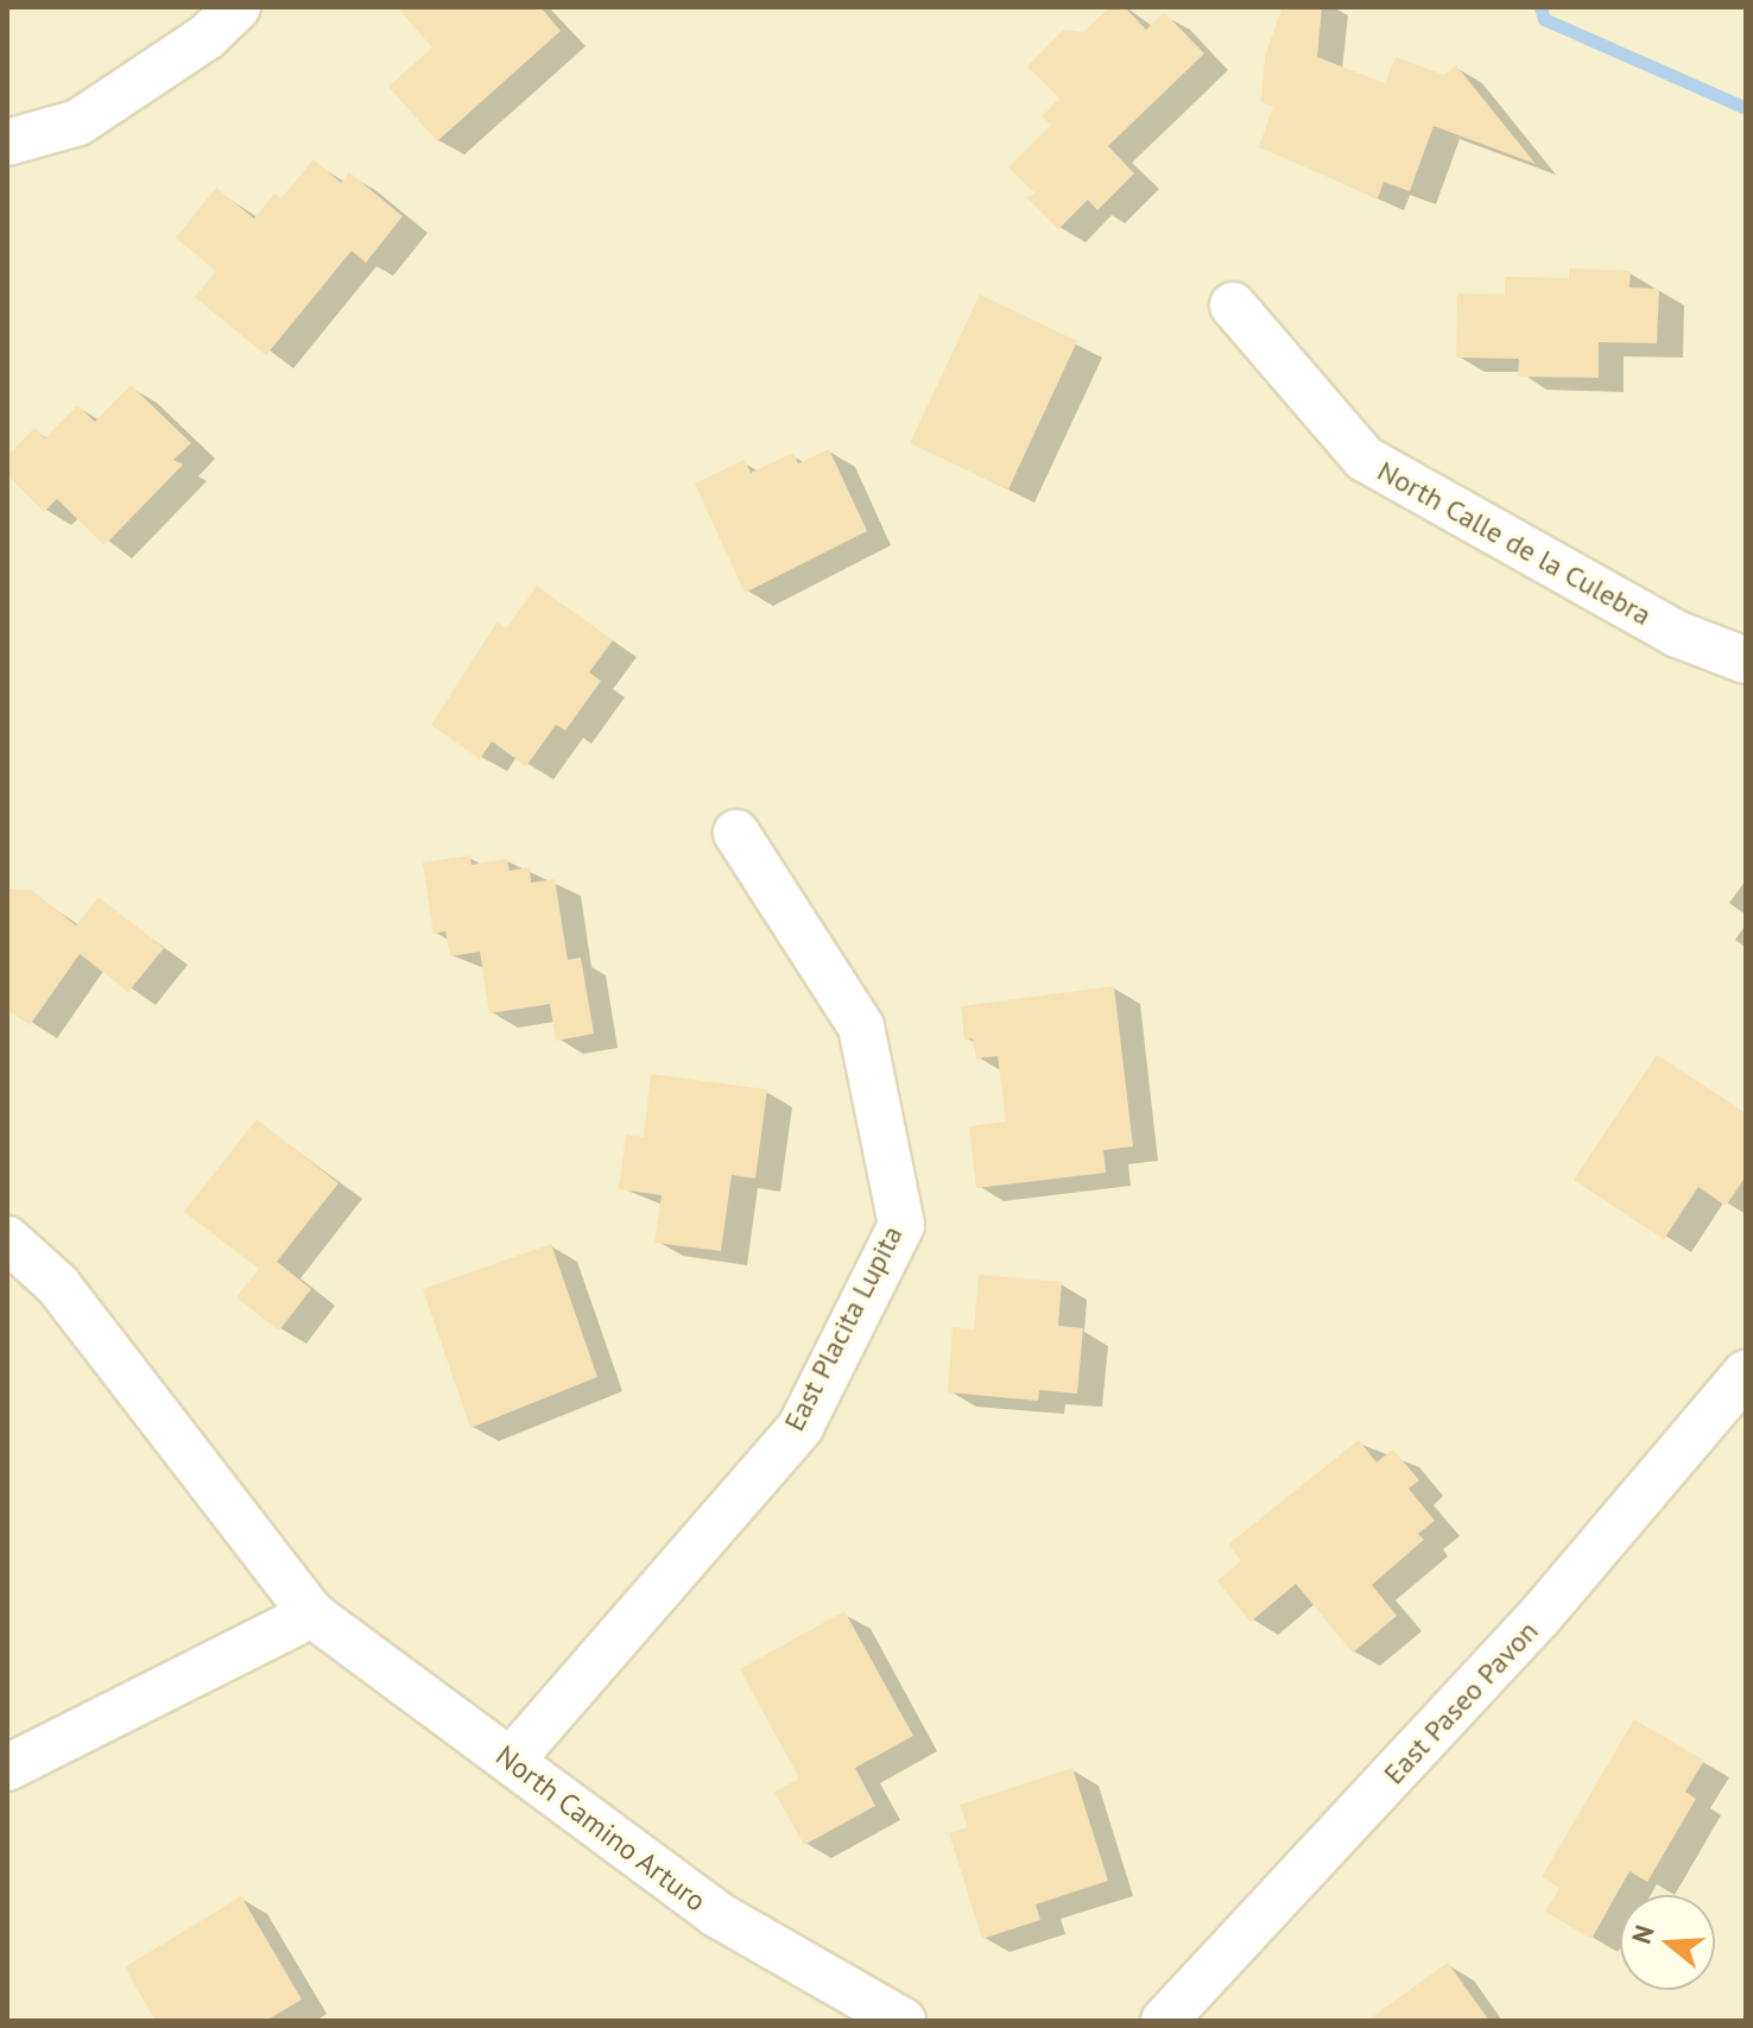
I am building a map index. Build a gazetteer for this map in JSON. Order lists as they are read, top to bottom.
{
  "streets": {
    "street": [
      "North Calle de la Culebra",
      "East Placita Lupita",
      "East Paseo Pavon",
      "North Camino Arturo"
    ]
  },
  "crossings": [
    ["East Placita Lupita", "North Camino Arturo"]
  ],
  "north": "left"
}
